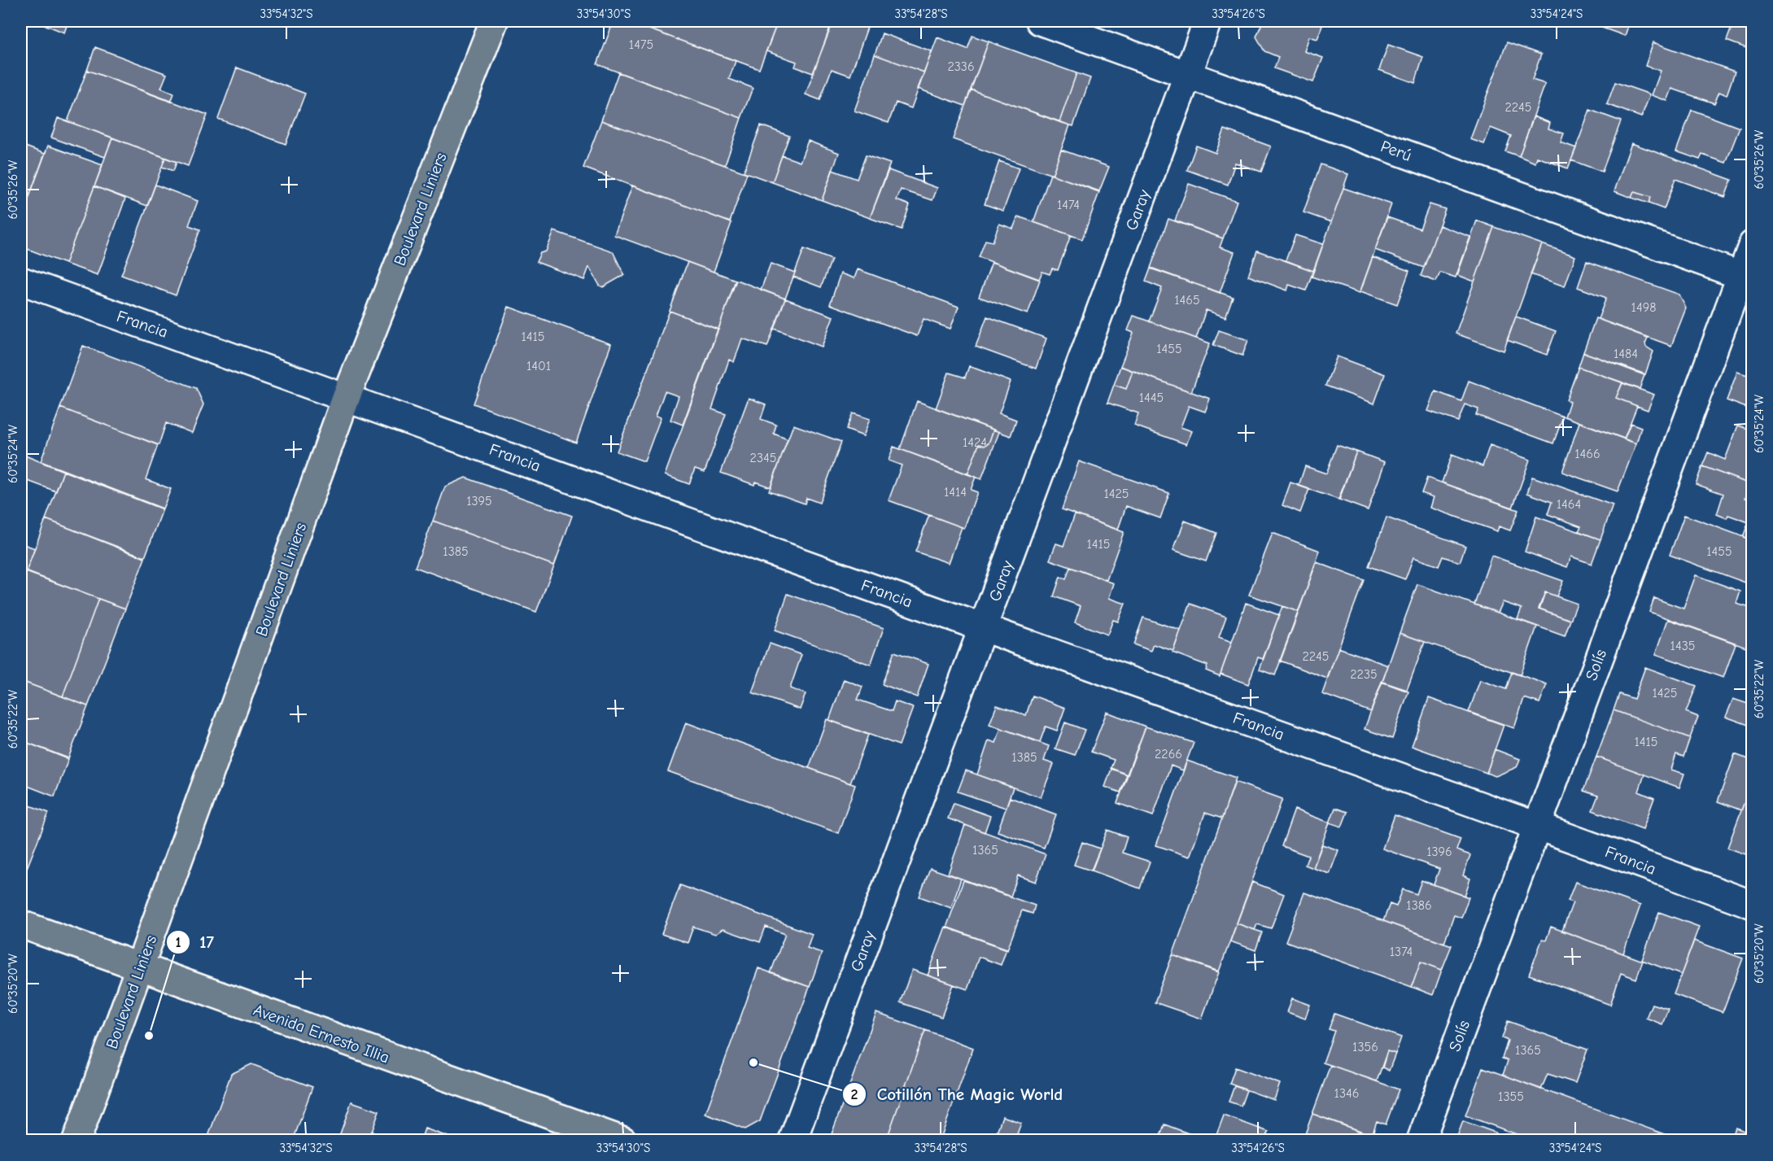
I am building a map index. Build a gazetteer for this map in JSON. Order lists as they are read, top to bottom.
{
  "streets": {
    "main road": ["Boulevard Liniers", "Avenida Ernesto Illia"],
    "street": [
      "Perú",
      "Garay",
      "Francia",
      "Solís"
    ]
  },
  "crossings": [
    ["Perú", "Garay"],
    ["Perú", "Solís"],
    ["Boulevard Liniers", "Francia"],
    ["Boulevard Liniers", "Avenida Ernesto Illia"],
    ["Garay", "Francia"],
    ["Francia", "Solís"]
  ],
  "places": ["17", "Cotillón The Magic World"],
  "house_numbers": [
    "1475",
    "2336",
    "2245",
    "1474",
    "1465",
    "1498",
    "1415",
    "1455",
    "1484",
    "1401",
    "1445",
    "1424",
    "1466",
    "2345",
    "1414",
    "1425",
    "1395",
    "1464",
    "1415",
    "1385",
    "1455",
    "1435",
    "2245",
    "2235",
    "1425",
    "1415",
    "2266",
    "1385",
    "1365",
    "1396",
    "1386",
    "1374",
    "1356",
    "1365",
    "1346",
    "1355"
  ],
  "coordinates": [
    "33°54'32\"S",
    "33°54'30\"S",
    "33°54'28\"S",
    "33°54'26\"S",
    "33°54'24\"S",
    "60°35'26\"W",
    "60°35'24\"W",
    "60°35'22\"W",
    "60°35'20\"W"
  ]
}
